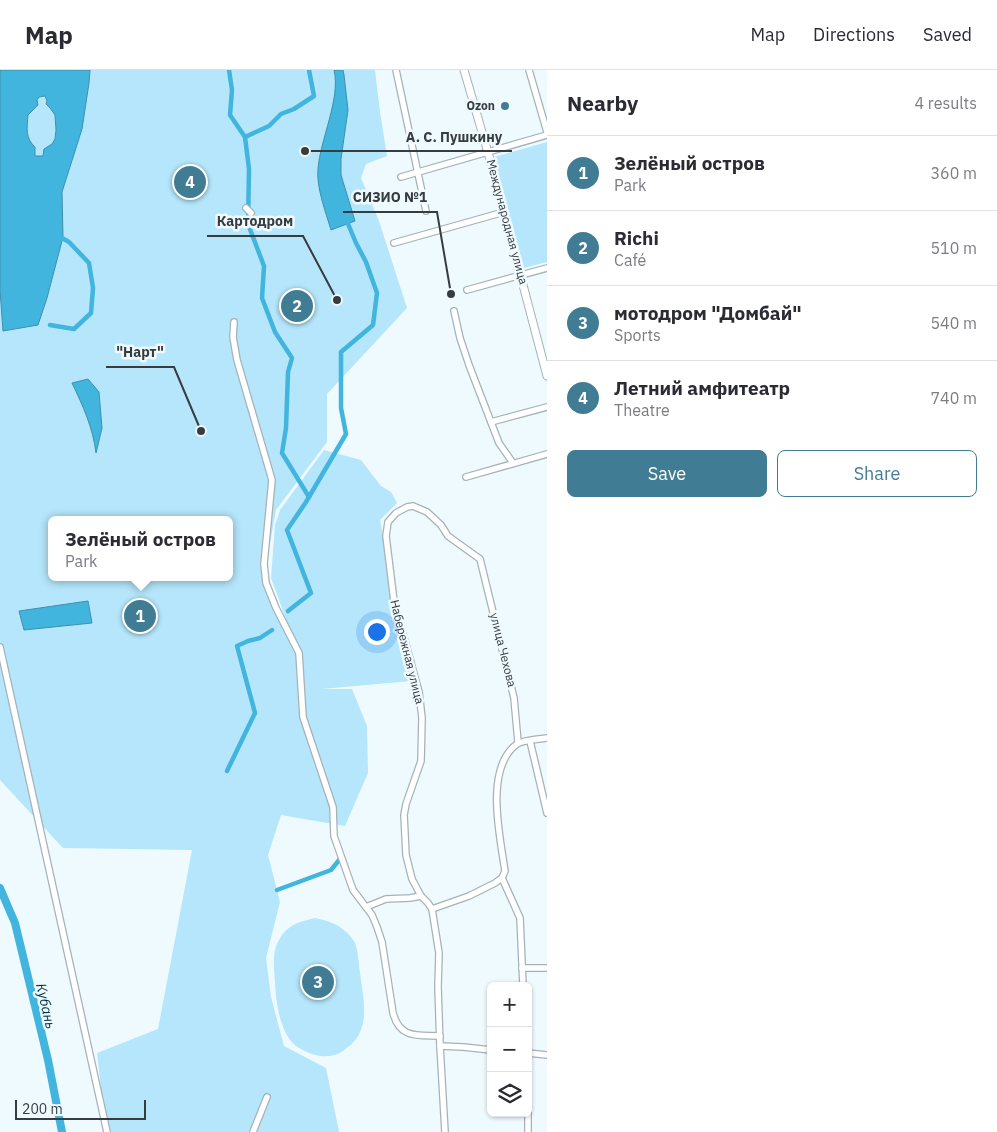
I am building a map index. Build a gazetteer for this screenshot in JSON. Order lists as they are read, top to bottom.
{
  "streets": {
    "main road": ["Международная улица"],
    "street": ["улица Чехова", "Набережная улица"]
  },
  "crossings": [
    ["улица Чехова", "Набережная улица"]
  ],
  "water": ["Кубань"],
  "places": [
    "Ozon",
    "А. С. Пушкину",
    "СИЗИО №1",
    "Картодром",
    "\"Нарт\""
  ],
  "scale_bar": "200 m",
  "page": {
    "header": "Map",
    "nav": ["Map", "Directions", "Saved"],
    "heading": ["Nearby", "4 results"],
    "list": [
      {
        "mark": "1",
        "name": "Зелёный остров",
        "note": "Park",
        "value": "360 m"
      },
      {
        "mark": "2",
        "name": "Richi",
        "note": "Café",
        "value": "510 m"
      },
      {
        "mark": "3",
        "name": "мотодром \"Домбай\"",
        "note": "Sports",
        "value": "540 m"
      },
      {
        "mark": "4",
        "name": "Летний амфитеатр",
        "note": "Theatre",
        "value": "740 m"
      }
    ],
    "pins": [
      "4",
      "2",
      "1",
      "3"
    ],
    "buttons": ["Save", "Share"],
    "popup": ["Зелёный остров", "Park"],
    "map_buttons": ["+", "−"],
    "scale": "200 m"
  }
}
